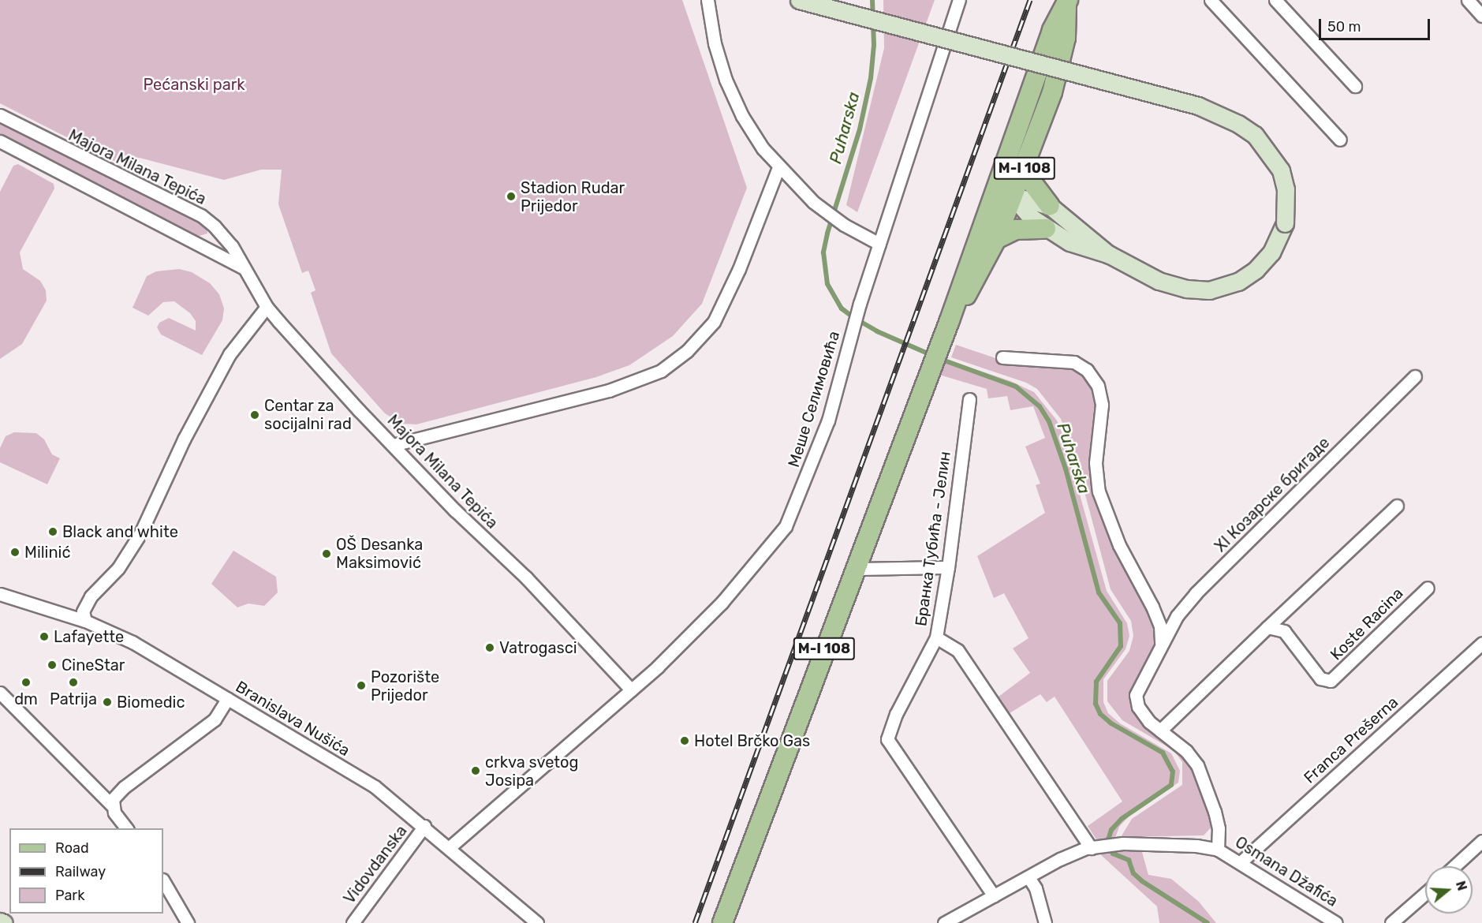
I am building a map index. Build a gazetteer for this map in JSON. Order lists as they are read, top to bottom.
{
  "streets": {
    "main road": ["M-I 108"],
    "street": [
      "Majora Milana Tepića",
      "Меше Селимовића",
      "XI Козарске бригаде",
      "Бранка Тубића - Јелин",
      "Koste Racina",
      "Branislava Nušića",
      "Franca Prešerna",
      "Vidovdanska",
      "Osmana Džafića"
    ]
  },
  "crossings": [
    ["Majora Milana Tepića", "Меше Селимовића"],
    ["Меше Селимовића", "Branislava Nušića"],
    ["XI Козарске бригаде", "Osmana Džafića"],
    ["Бранка Тубића - Јелин", "Osmana Džafića"],
    ["Branislava Nušića", "Vidovdanska"],
    ["Franca Prešerna", "Osmana Džafića"]
  ],
  "water": ["Puharska"],
  "parks": ["Pećanski park"],
  "places": [
    "Stadion Rudar Prijedor",
    "Centar za socijalni rad",
    "Black and white",
    "Milinić",
    "OŠ Desanka Maksimović",
    "Lafayette",
    "Vatrogasci",
    "CineStar",
    "dm",
    "Patrija",
    "Pozorište Prijedor",
    "Biomedic",
    "Hotel Brčko Gas",
    "crkva svetog Josipa"
  ],
  "legend": ["Road", "Railway", "Park"],
  "scale_bar": "50 m",
  "north": "right"
}
